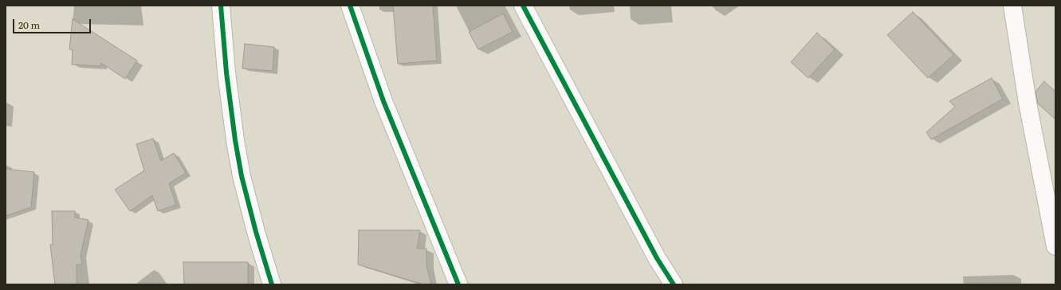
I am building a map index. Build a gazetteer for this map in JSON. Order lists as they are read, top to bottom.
{
  "scale_bar": "20 m"
}
